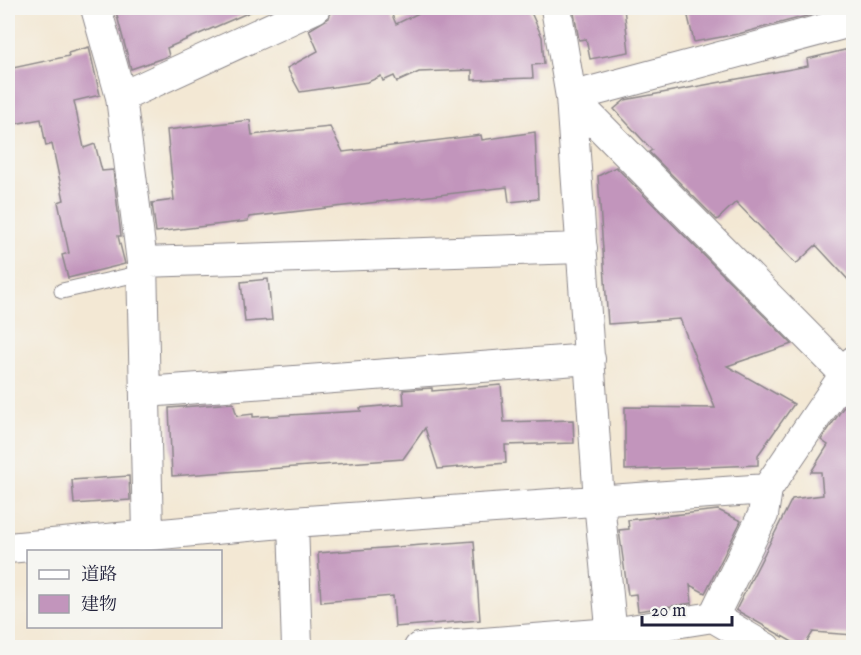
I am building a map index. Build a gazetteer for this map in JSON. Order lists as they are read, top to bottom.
{
  "legend": ["道路", "建物"],
  "scale_bar": "20 m"
}
